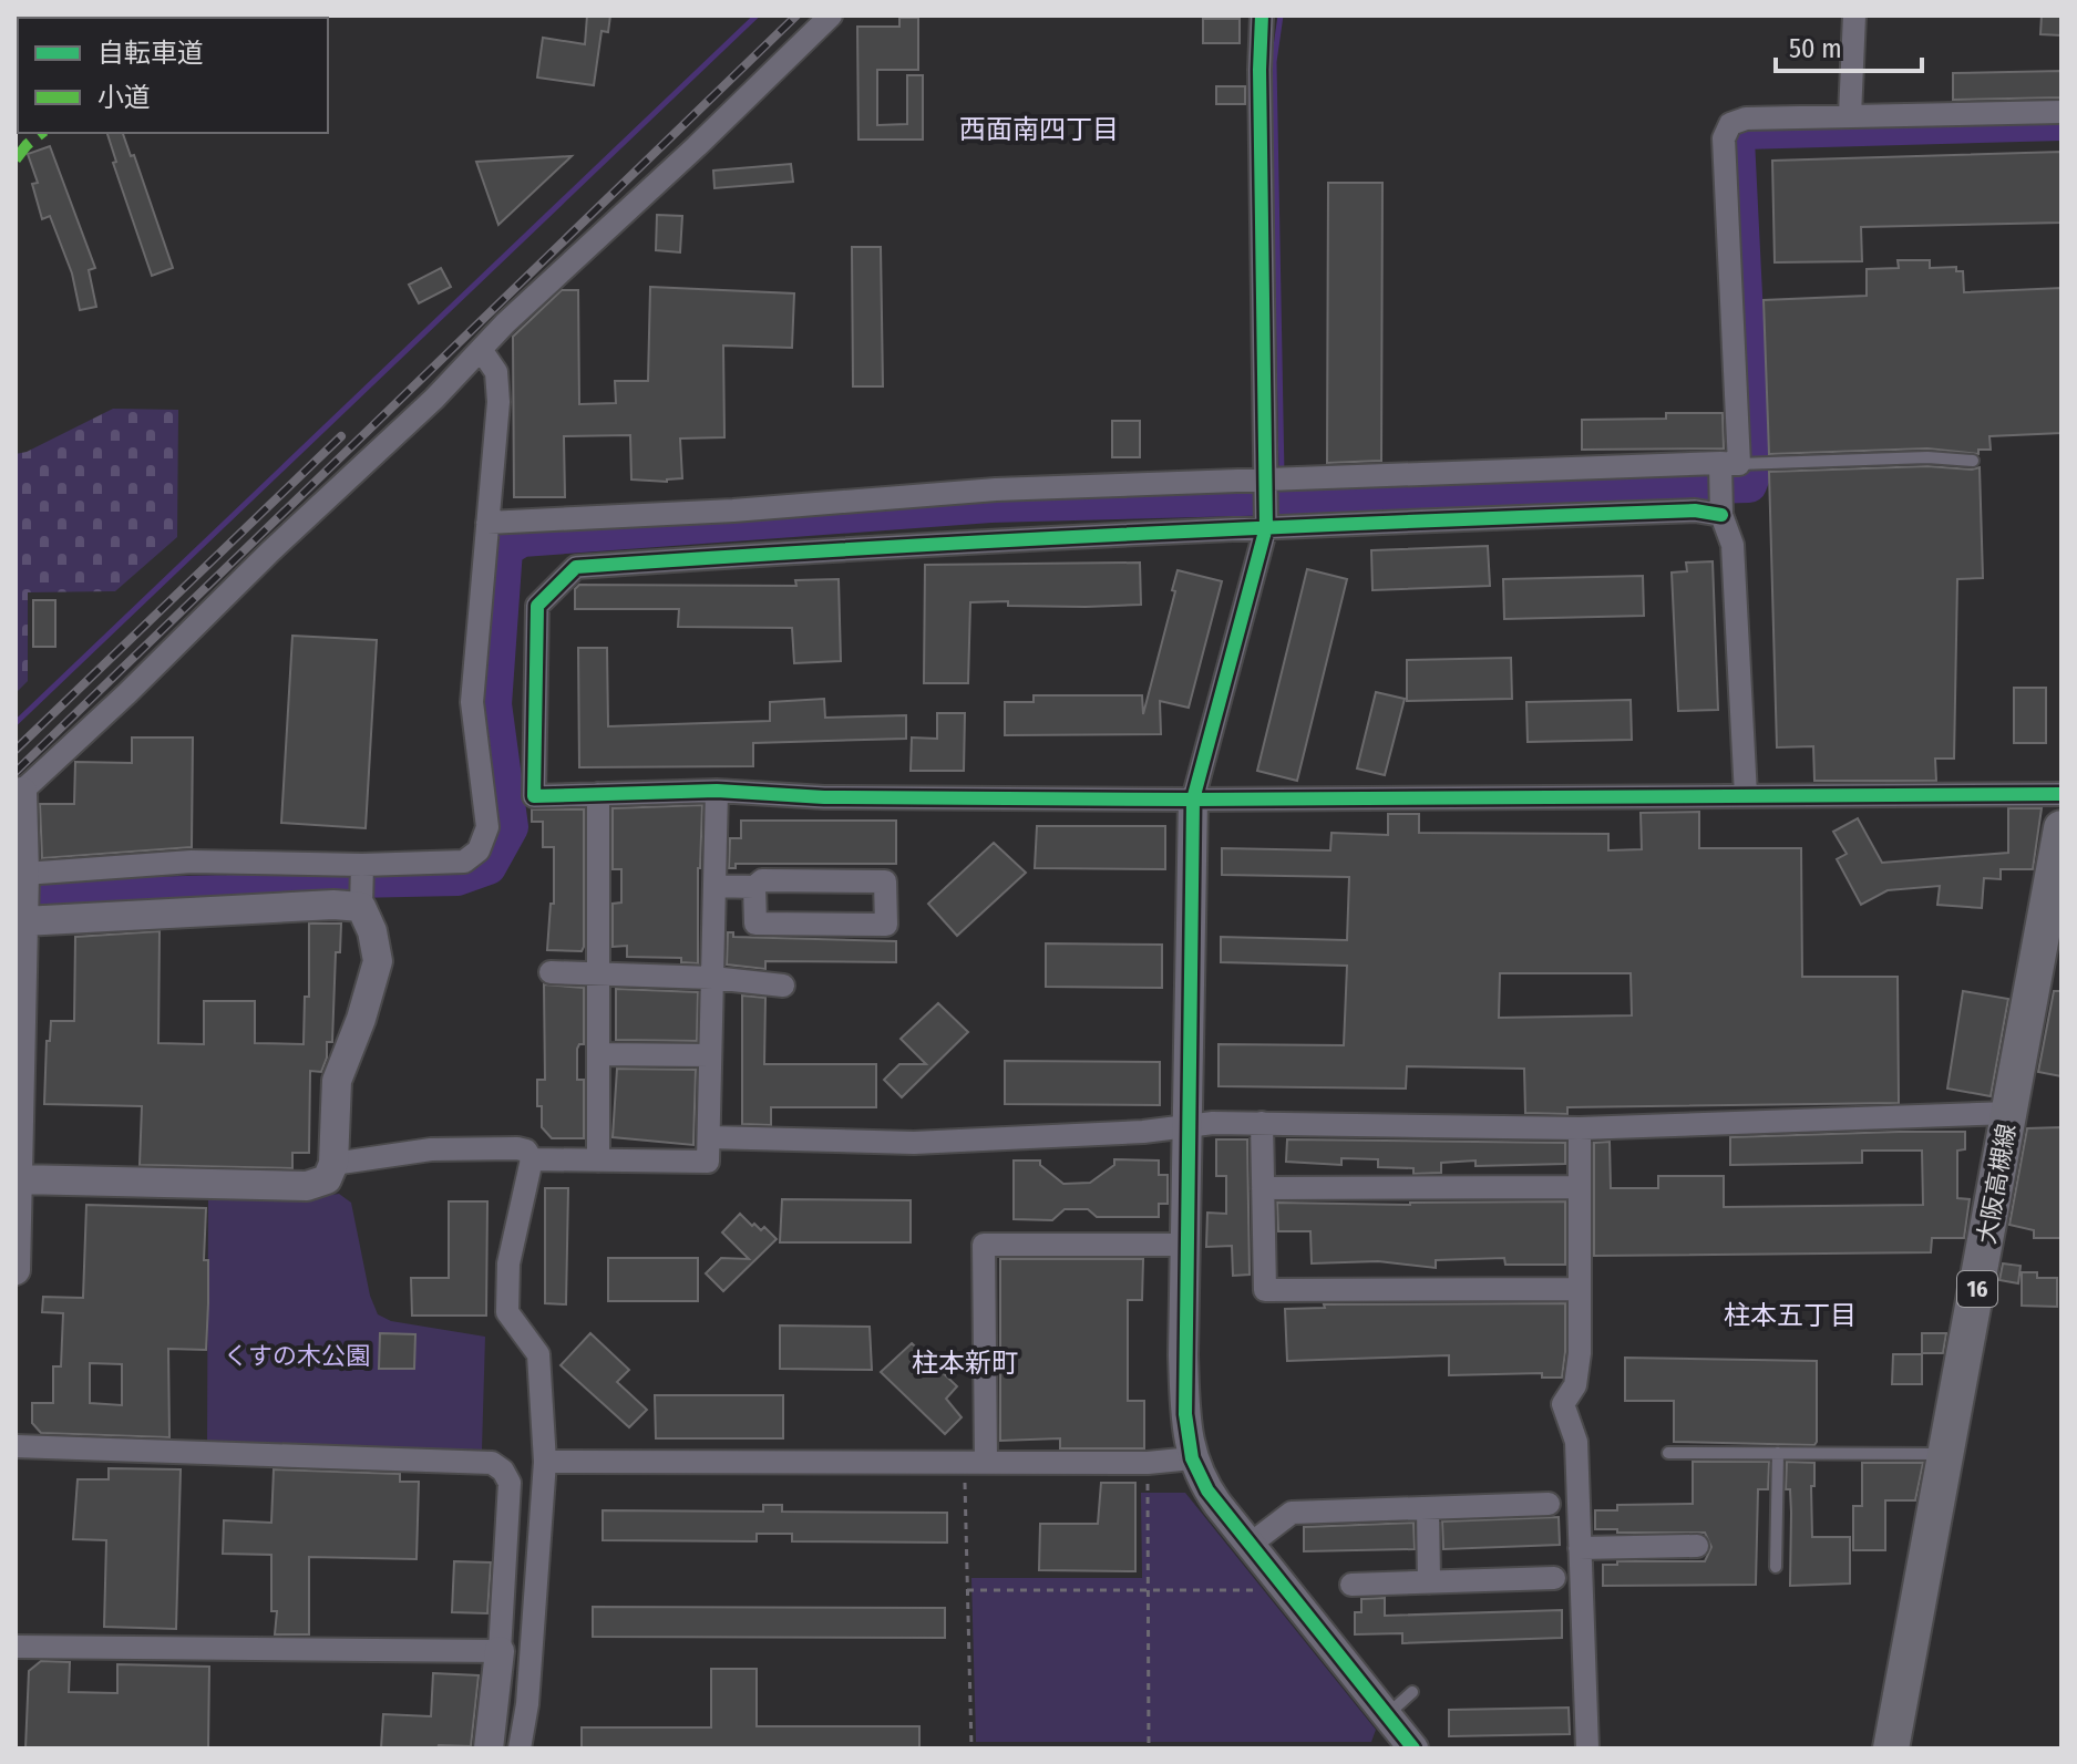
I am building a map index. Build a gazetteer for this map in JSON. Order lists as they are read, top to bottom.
{
  "streets": {
    "main road": ["大阪高槻線", "16"]
  },
  "districts": ["西面南四丁目", "柱本五丁目", "柱本新町"],
  "parks": ["くすの木公園"],
  "legend": ["自転車道", "小道"],
  "scale_bar": "50 m"
}
